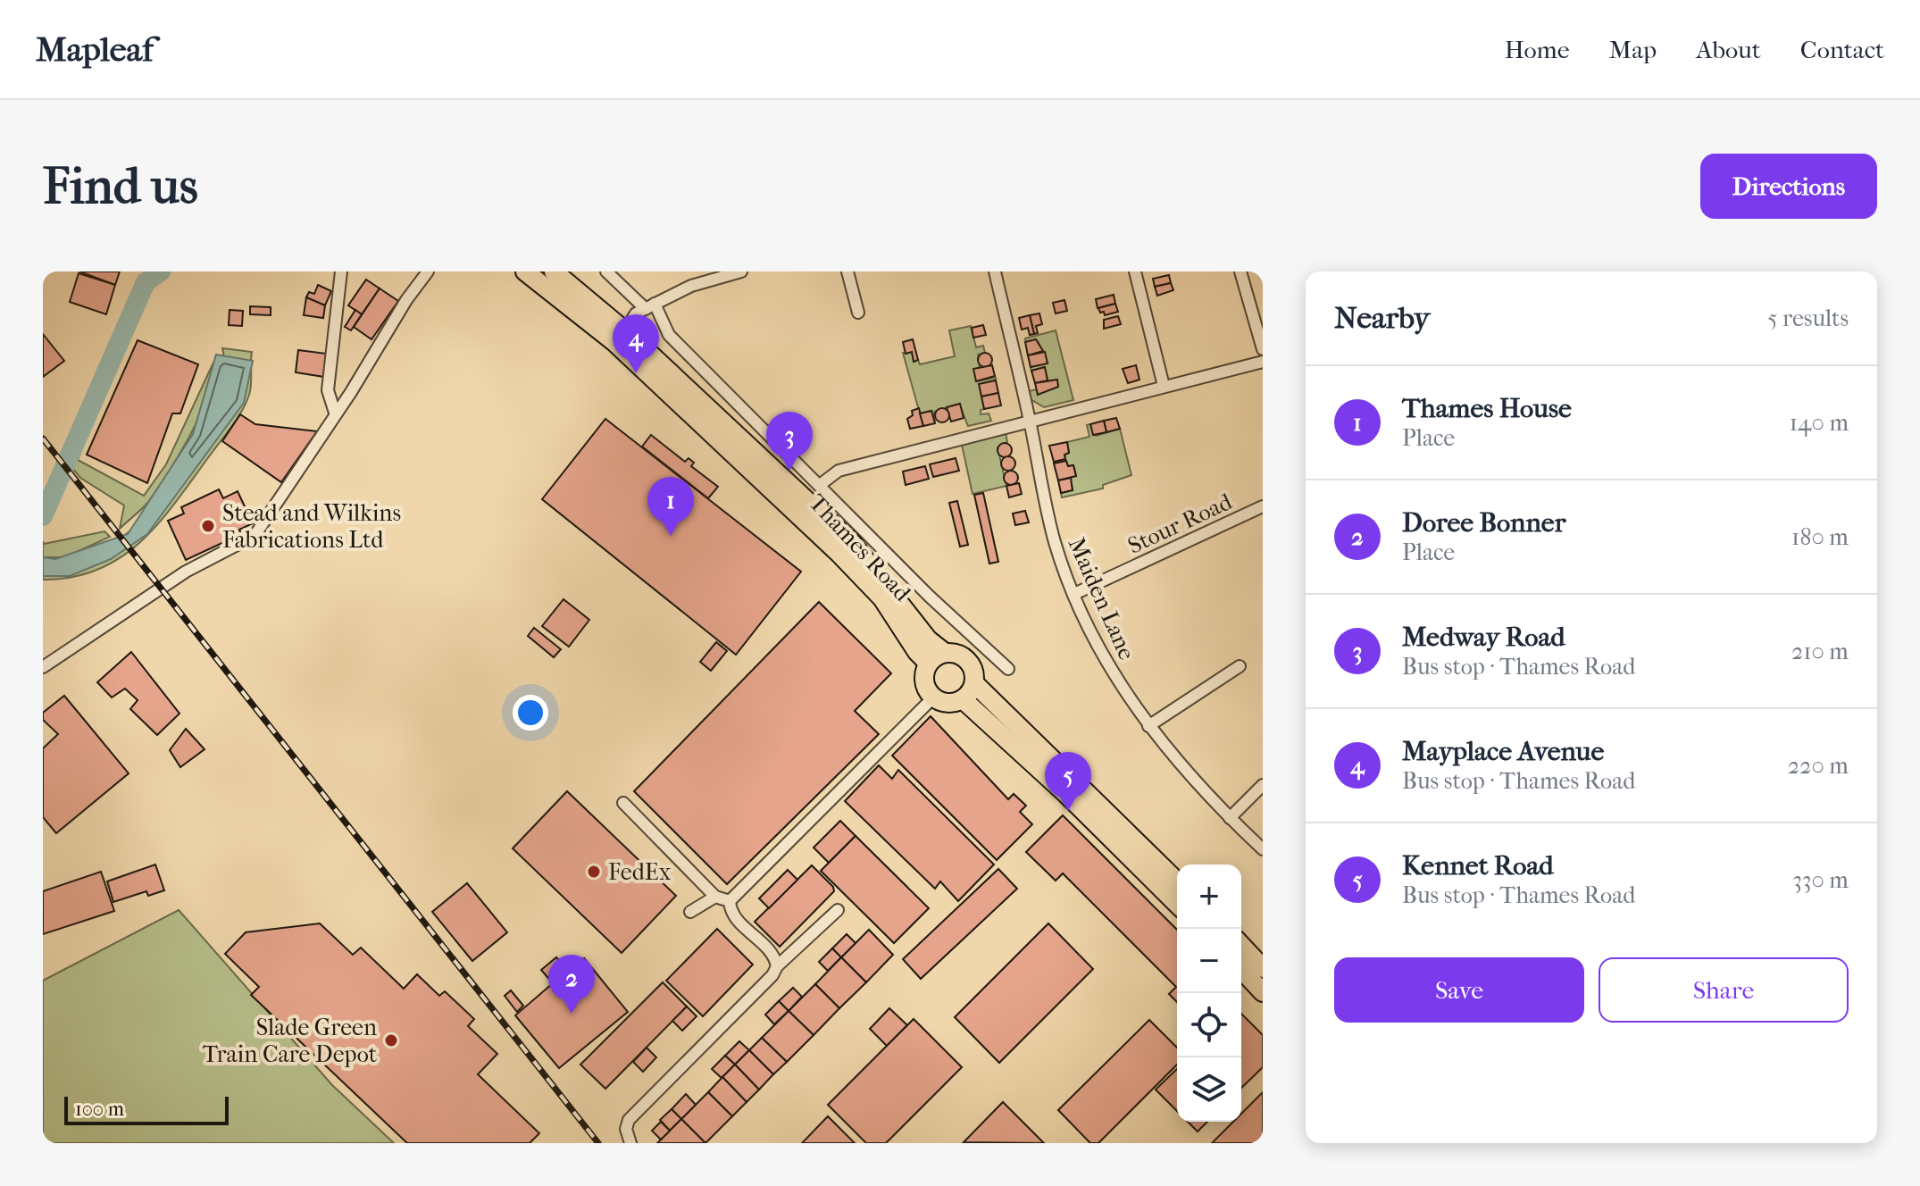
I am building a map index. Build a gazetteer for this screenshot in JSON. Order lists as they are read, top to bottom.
{
  "streets": {
    "main road": ["Thames Road"],
    "street": ["Stour Road", "Maiden Lane"]
  },
  "crossings": [
    ["Stour Road", "Maiden Lane"]
  ],
  "places": ["Stead and Wilkins Fabrications Ltd", "FedEx", "Slade Green Train Care Depot"],
  "scale_bar": "100 m",
  "page": {
    "header": "Mapleaf",
    "nav": [
      "Home",
      "Map",
      "About",
      "Contact"
    ],
    "buttons": [
      "Directions",
      ["Save", "Share"]
    ],
    "title": "Find us",
    "heading": ["Nearby", "5 results"],
    "pins": [
      "4",
      "3",
      "1",
      "5",
      "2"
    ],
    "list": [
      {
        "mark": "1",
        "name": "Thames House",
        "note": "Place",
        "value": "140 m"
      },
      {
        "mark": "2",
        "name": "Doree Bonner",
        "note": "Place",
        "value": "180 m"
      },
      {
        "mark": "3",
        "name": "Medway Road",
        "note": "Bus stop · Thames Road",
        "value": "210 m"
      },
      {
        "mark": "4",
        "name": "Mayplace Avenue",
        "note": "Bus stop · Thames Road",
        "value": "220 m"
      },
      {
        "mark": "5",
        "name": "Kennet Road",
        "note": "Bus stop · Thames Road",
        "value": "330 m"
      }
    ],
    "map_buttons": ["+", "−"],
    "scale": "100 m"
  }
}
